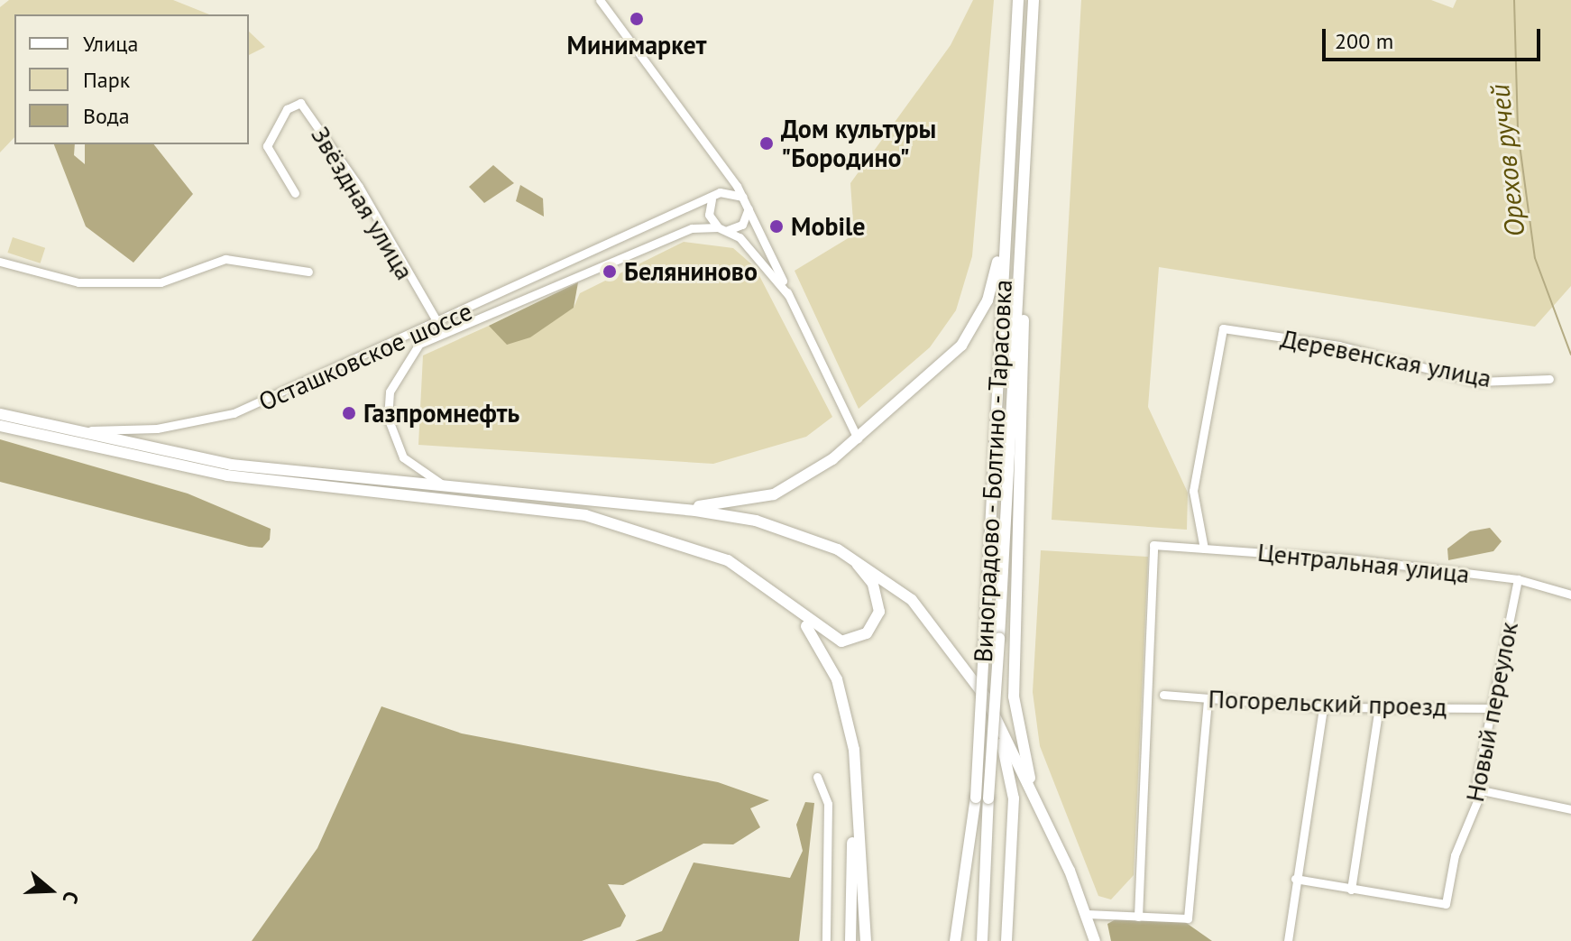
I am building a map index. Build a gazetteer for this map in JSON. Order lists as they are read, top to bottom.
{
  "streets": {
    "main road": ["Осташковское шоссе", "Виноградово - Болтино - Тарасовка"],
    "street": [
      "Звёздная улица",
      "Деревенская улица",
      "Центральная улица",
      "Погорельский проезд",
      "Новый переулок"
    ]
  },
  "crossings": [
    ["Звёздная улица", "Осташковское шоссе"],
    ["Деревенская улица", "Центральная улица"],
    ["Центральная улица", "Новый переулок"],
    ["Погорельский проезд", "Новый переулок"]
  ],
  "water": ["Орехов ручей"],
  "places": [
    "Минимаркет",
    "Дом культуры \"Бородино\"",
    "Mobile",
    "Беляниново",
    "Газпромнефть"
  ],
  "legend": ["Улица", "Парк", "Вода"],
  "scale_bar": "200 m",
  "north": "right"
}
